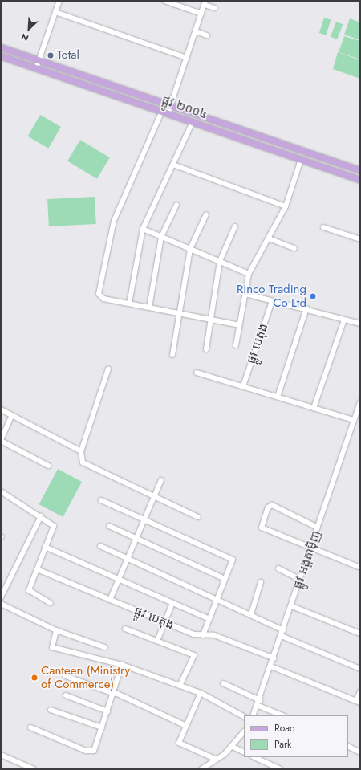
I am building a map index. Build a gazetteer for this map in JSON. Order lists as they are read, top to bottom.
{
  "streets": {
    "main road": ["ផ្លូវ ២០០៤"],
    "street": ["ផ្លូវ បេតុង", "ផ្លូវ អង្តតាម៉ិញ"]
  },
  "crossings": [
    ["ផ្លូវ បេតុង", "ផ្លូវ អង្តតាម៉ិញ"]
  ],
  "places": ["Total", "Rinco Trading Co Ltd", "Canteen (Ministry of Commerce)"],
  "legend": ["Road", "Park"],
  "north": "bottom left"
}
